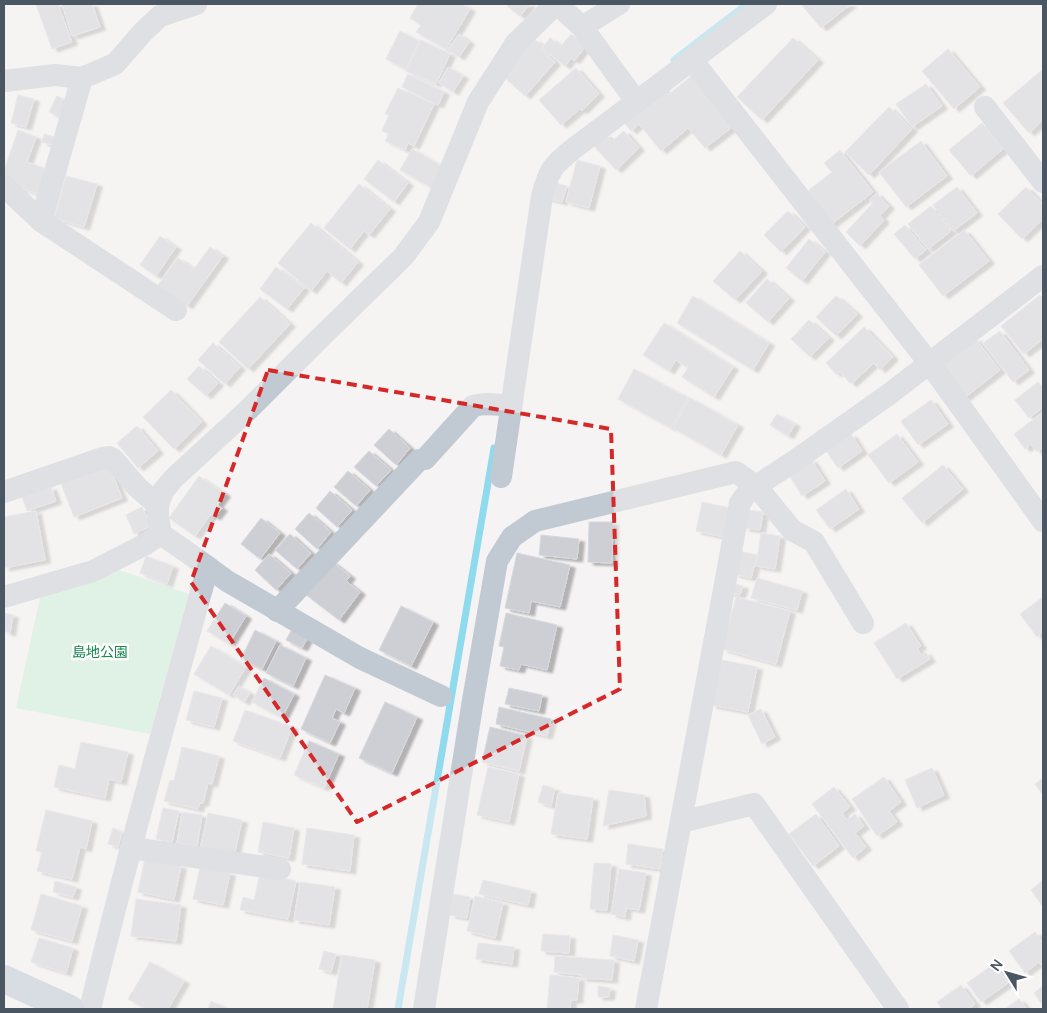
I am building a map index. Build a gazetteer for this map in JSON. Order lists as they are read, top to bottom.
{
  "parks": ["島地公園"],
  "north": "top left"
}
